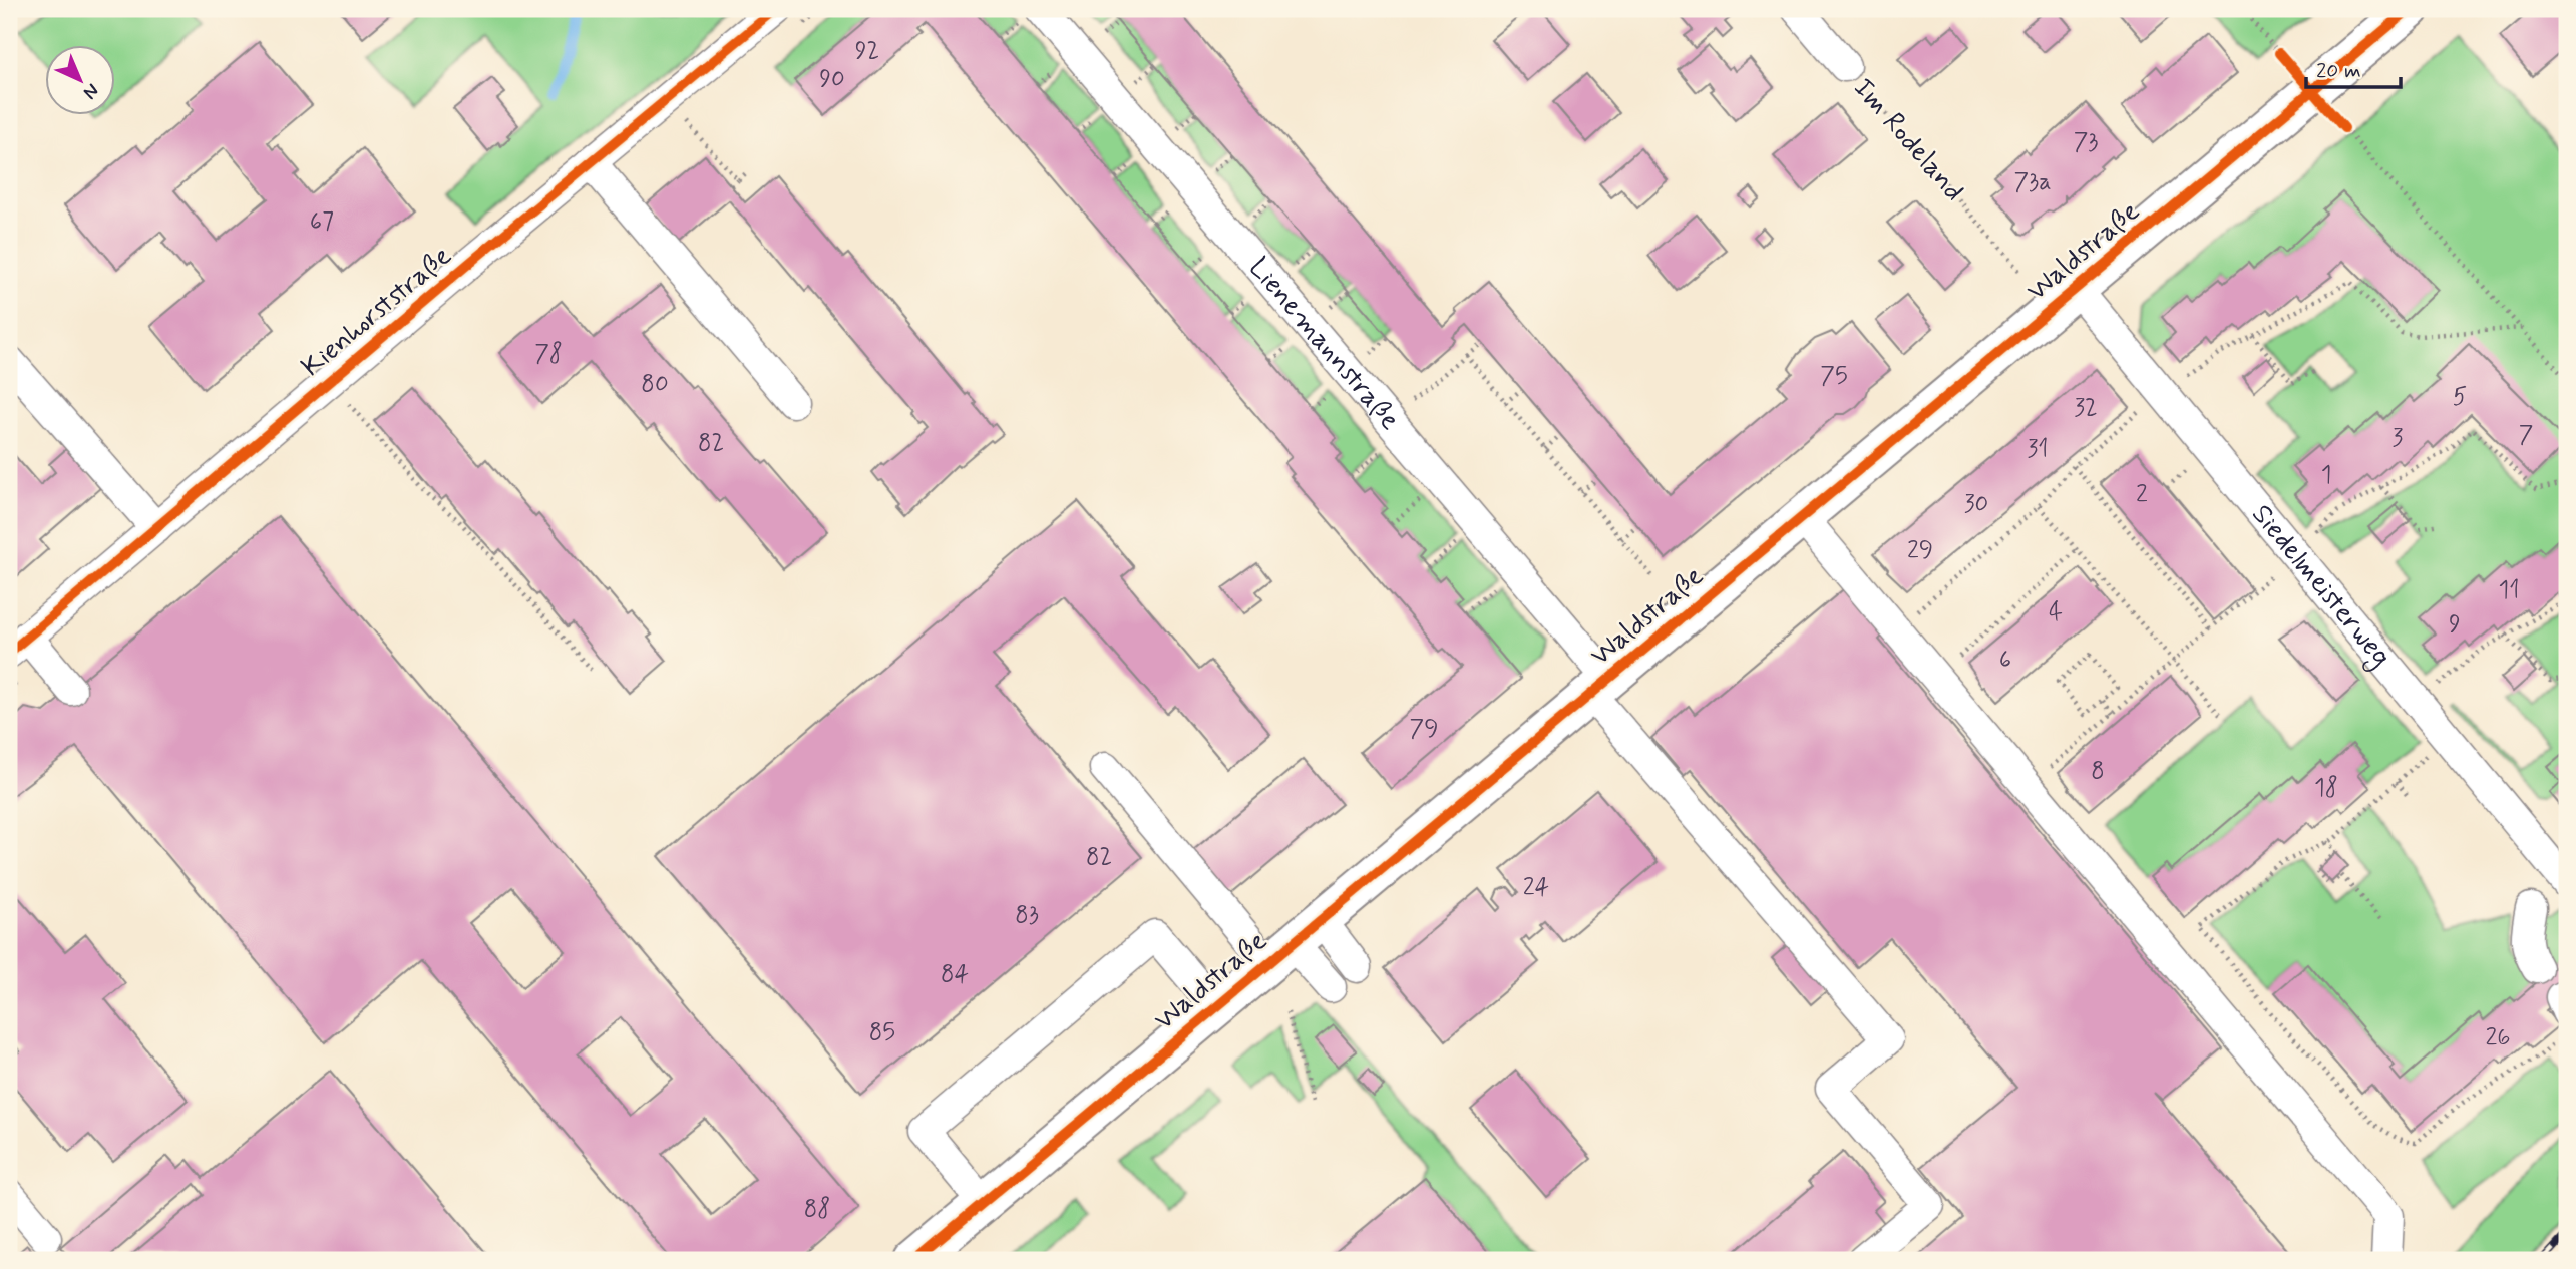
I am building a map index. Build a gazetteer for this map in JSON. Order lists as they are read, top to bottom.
{
  "streets": {
    "main road": ["Waldstraße"],
    "street": [
      "Im Rodeland",
      "Kienhorststraße",
      "Lienemannstraße",
      "Siedelmeisterweg"
    ]
  },
  "crossings": [
    ["Waldstraße", "Lienemannstraße"],
    ["Waldstraße", "Siedelmeisterweg"]
  ],
  "house_numbers": [
    "92",
    "90",
    "73",
    "73a",
    "67",
    "78",
    "75",
    "80",
    "5",
    "32",
    "7",
    "3",
    "82",
    "31",
    "1",
    "2",
    "30",
    "29",
    "11",
    "4",
    "9",
    "6",
    "79",
    "8",
    "18",
    "82",
    "24",
    "83",
    "84",
    "85",
    "26",
    "88"
  ],
  "scale_bar": "20 m",
  "north": "bottom right"
}
